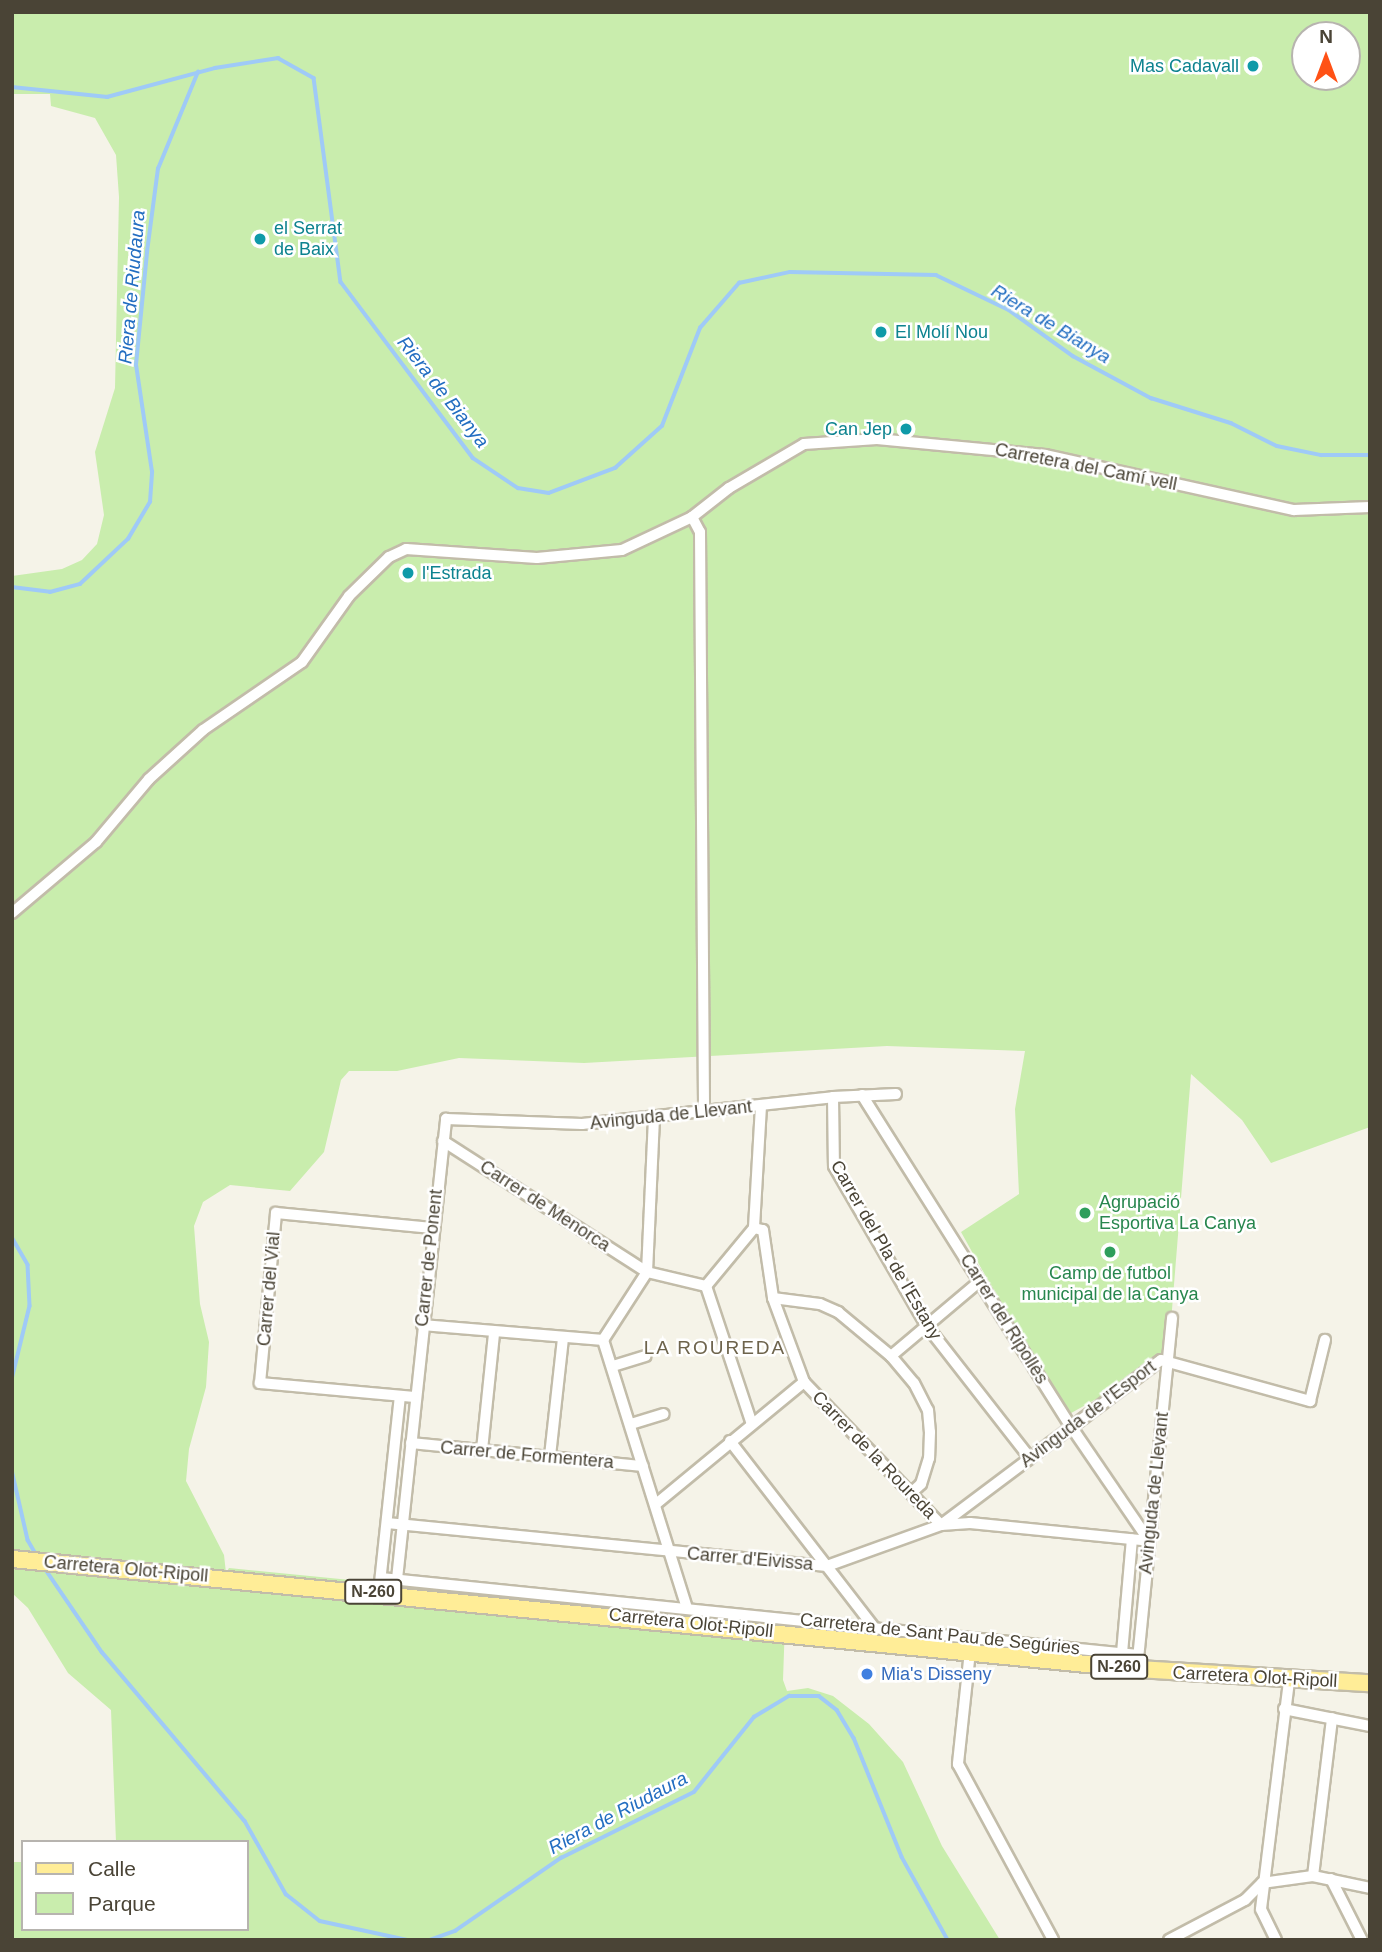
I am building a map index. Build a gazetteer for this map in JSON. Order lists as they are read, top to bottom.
{
  "streets": {
    "main road": ["Carretera Olot-Ripoll", "N-260"],
    "street": [
      "Carretera del Camí vell",
      "Avinguda de Llevant",
      "Carrer de Menorca",
      "Carrer del Pla de l'Estany",
      "Carrer de Ponent",
      "Carrer del Vial",
      "Carrer del Ripollès",
      "Avinguda de l'Esport",
      "Carrer de Formentera",
      "Carrer de la Roureda",
      "Carrer d'Eivissa",
      "Carretera de Sant Pau de Segúries"
    ]
  },
  "crossings": [
    ["Avinguda de Llevant", "Carrer del Pla de l'Estany"],
    ["Avinguda de Llevant", "Carrer de Ponent"],
    ["Avinguda de Llevant", "Carrer del Ripollès"],
    ["Avinguda de Llevant", "Avinguda de l'Esport"],
    ["Avinguda de Llevant", "Carrer de la Roureda"],
    ["Avinguda de Llevant", "Carrer d'Eivissa"],
    ["Avinguda de Llevant", "Carretera Olot-Ripoll"],
    ["Avinguda de Llevant", "Carretera de Sant Pau de Segúries"],
    ["Carrer de Menorca", "Carrer de Ponent"],
    ["Carrer del Pla de l'Estany", "Avinguda de l'Esport"],
    ["Carrer de Ponent", "Carrer del Vial"],
    ["Carrer de Ponent", "Carrer de Formentera"],
    ["Carrer de Ponent", "Carrer d'Eivissa"],
    ["Carrer de Ponent", "Carretera de Sant Pau de Segúries"],
    ["Carrer del Ripollès", "Avinguda de l'Esport"],
    ["Carrer del Ripollès", "Carrer d'Eivissa"],
    ["Avinguda de l'Esport", "Carrer de la Roureda"],
    ["Avinguda de l'Esport", "Carrer d'Eivissa"],
    ["Carrer de la Roureda", "Carrer d'Eivissa"],
    ["Carretera Olot-Ripoll", "Carretera de Sant Pau de Segúries"]
  ],
  "districts": ["LA ROUREDA"],
  "water": ["Riera de Riudaura", "Riera de Bianya"],
  "places": [
    "Mas Cadavall",
    "el Serrat de Baix",
    "El Molí Nou",
    "Can Jep",
    "l'Estrada",
    "Agrupació Esportiva La Canya",
    "Camp de futbol municipal de la Canya",
    "Mia's Disseny"
  ],
  "legend": ["Calle", "Parque"],
  "north": "top"
}
